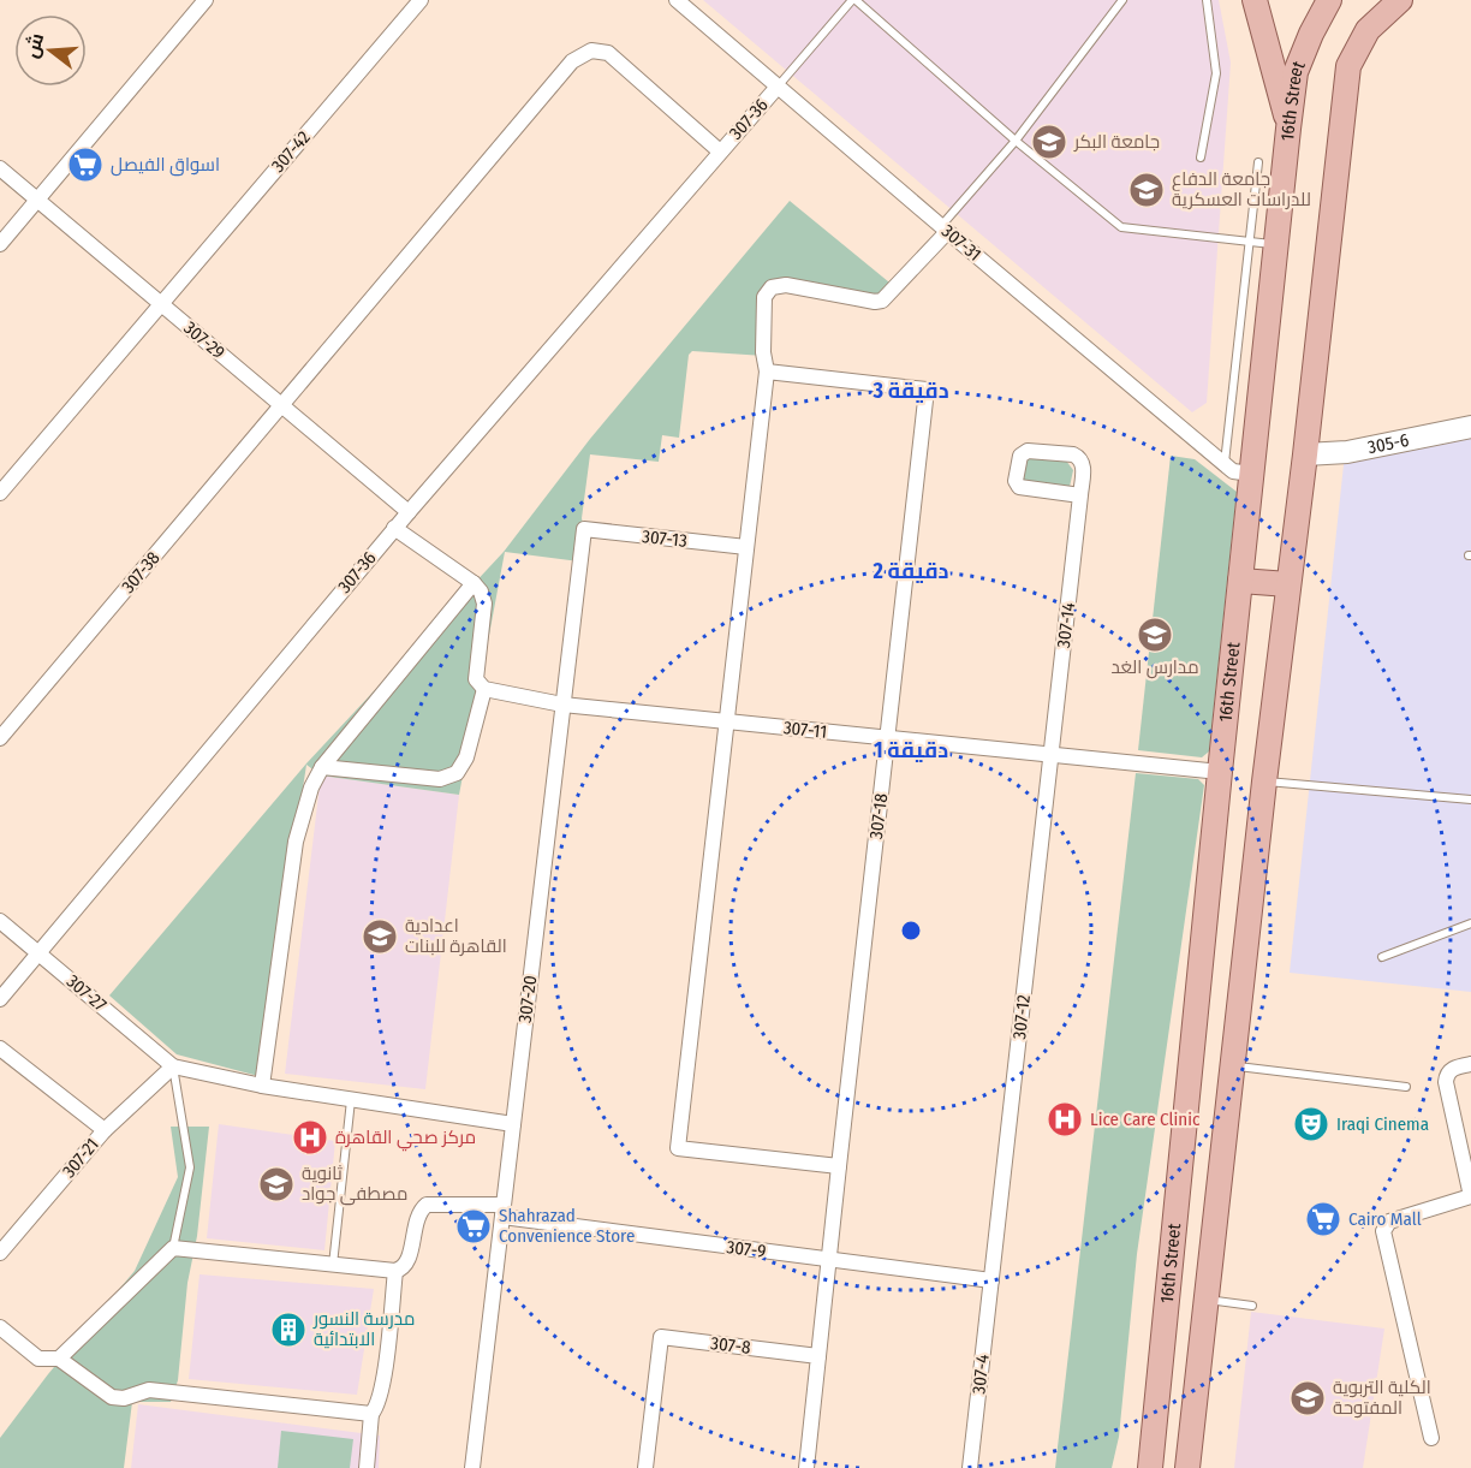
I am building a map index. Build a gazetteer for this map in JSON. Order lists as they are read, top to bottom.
{
  "streets": {
    "main road": ["16th Street"],
    "street": [
      "307-36",
      "307-42",
      "307-31",
      "307-29",
      "305-6",
      "307-13",
      "307-38",
      "307-14",
      "307-11",
      "307-18",
      "307-27",
      "307-20",
      "307-12",
      "307-21",
      "307-9",
      "307-8",
      "307-4"
    ]
  },
  "crossings": [
    ["16th Street", "307-31"],
    ["16th Street", "307-11"],
    ["307-36", "307-31"],
    ["307-36", "307-29"],
    ["307-36", "307-38"],
    ["307-36", "307-27"],
    ["307-42", "307-29"],
    ["307-29", "307-38"],
    ["307-13", "307-20"],
    ["307-14", "307-11"],
    ["307-14", "307-12"],
    ["307-11", "307-18"],
    ["307-11", "307-20"],
    ["307-11", "307-12"],
    ["307-18", "307-9"],
    ["307-18", "307-8"],
    ["307-20", "307-9"],
    ["307-12", "307-9"],
    ["307-12", "307-4"],
    ["307-9", "307-4"]
  ],
  "places": {
    "school or university": [
      "جامعة البكر",
      "جامعة الدفاع للدراسات العسكرية",
      "مدارس الغد",
      "اعدادية القاهرة للبنات",
      "ثانوية مصطفى جواد",
      "الكلية التربوية المفتوحة"
    ],
    "supermarket": ["اسواق الفيصل", "Cairo Mall", "Shahrazad Convenience Store"],
    "hospital": ["Lice Care Clinic", "مركز صحي القاهرة"],
    "theatre": ["Iraqi Cinema"],
    "building": ["مدرسة النسور الابتدائية"]
  },
  "north": "left",
  "rings": ["3 دقيقة", "2 دقيقة", "1 دقيقة"]
}
